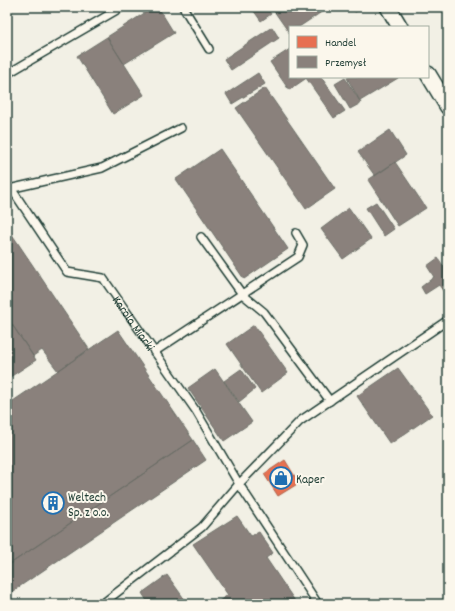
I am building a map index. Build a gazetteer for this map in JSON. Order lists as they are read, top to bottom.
{
  "streets": {
    "lane": ["Karola Miarki"]
  },
  "places": {
    "shop": ["Kaper"],
    "building": ["Weltech Sp. z o.o."]
  },
  "legend": ["Handel", "Przemysł"]
}
